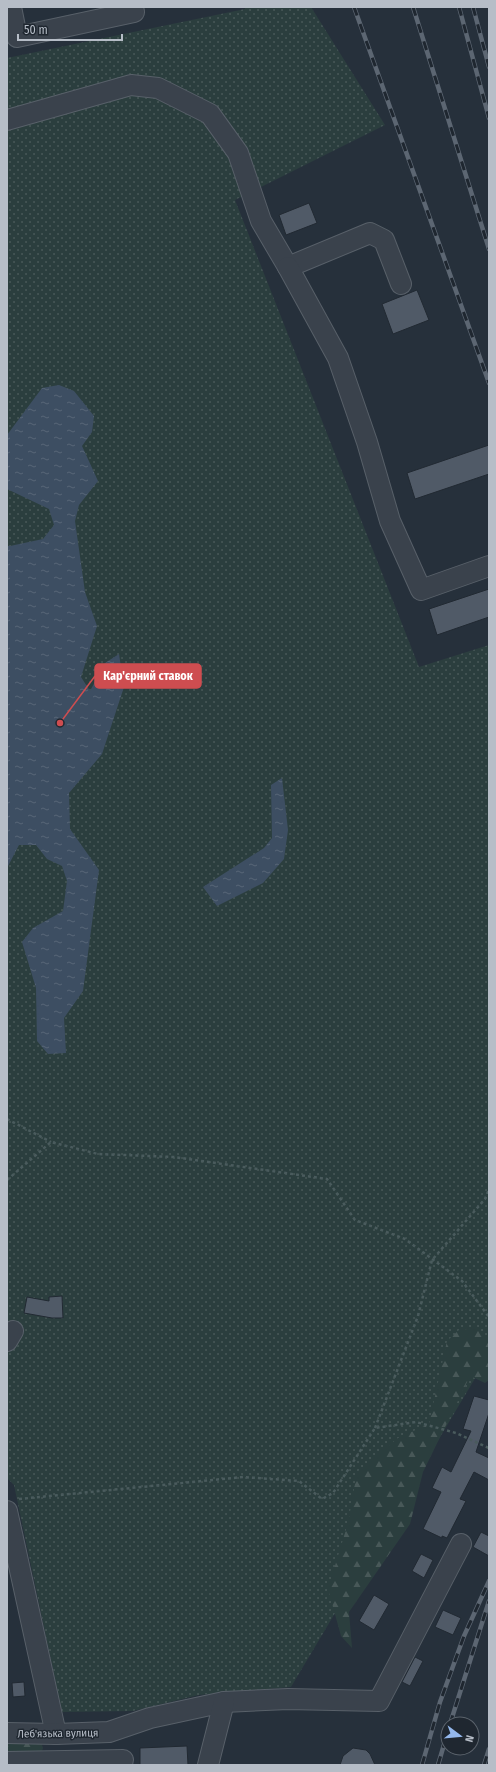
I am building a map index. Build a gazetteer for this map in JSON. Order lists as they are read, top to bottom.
{
  "streets": {
    "street": ["Леб'язька вулиця"]
  },
  "places": ["Кар'єрний ставок"],
  "scale_bar": "50 m",
  "north": "right"
}
